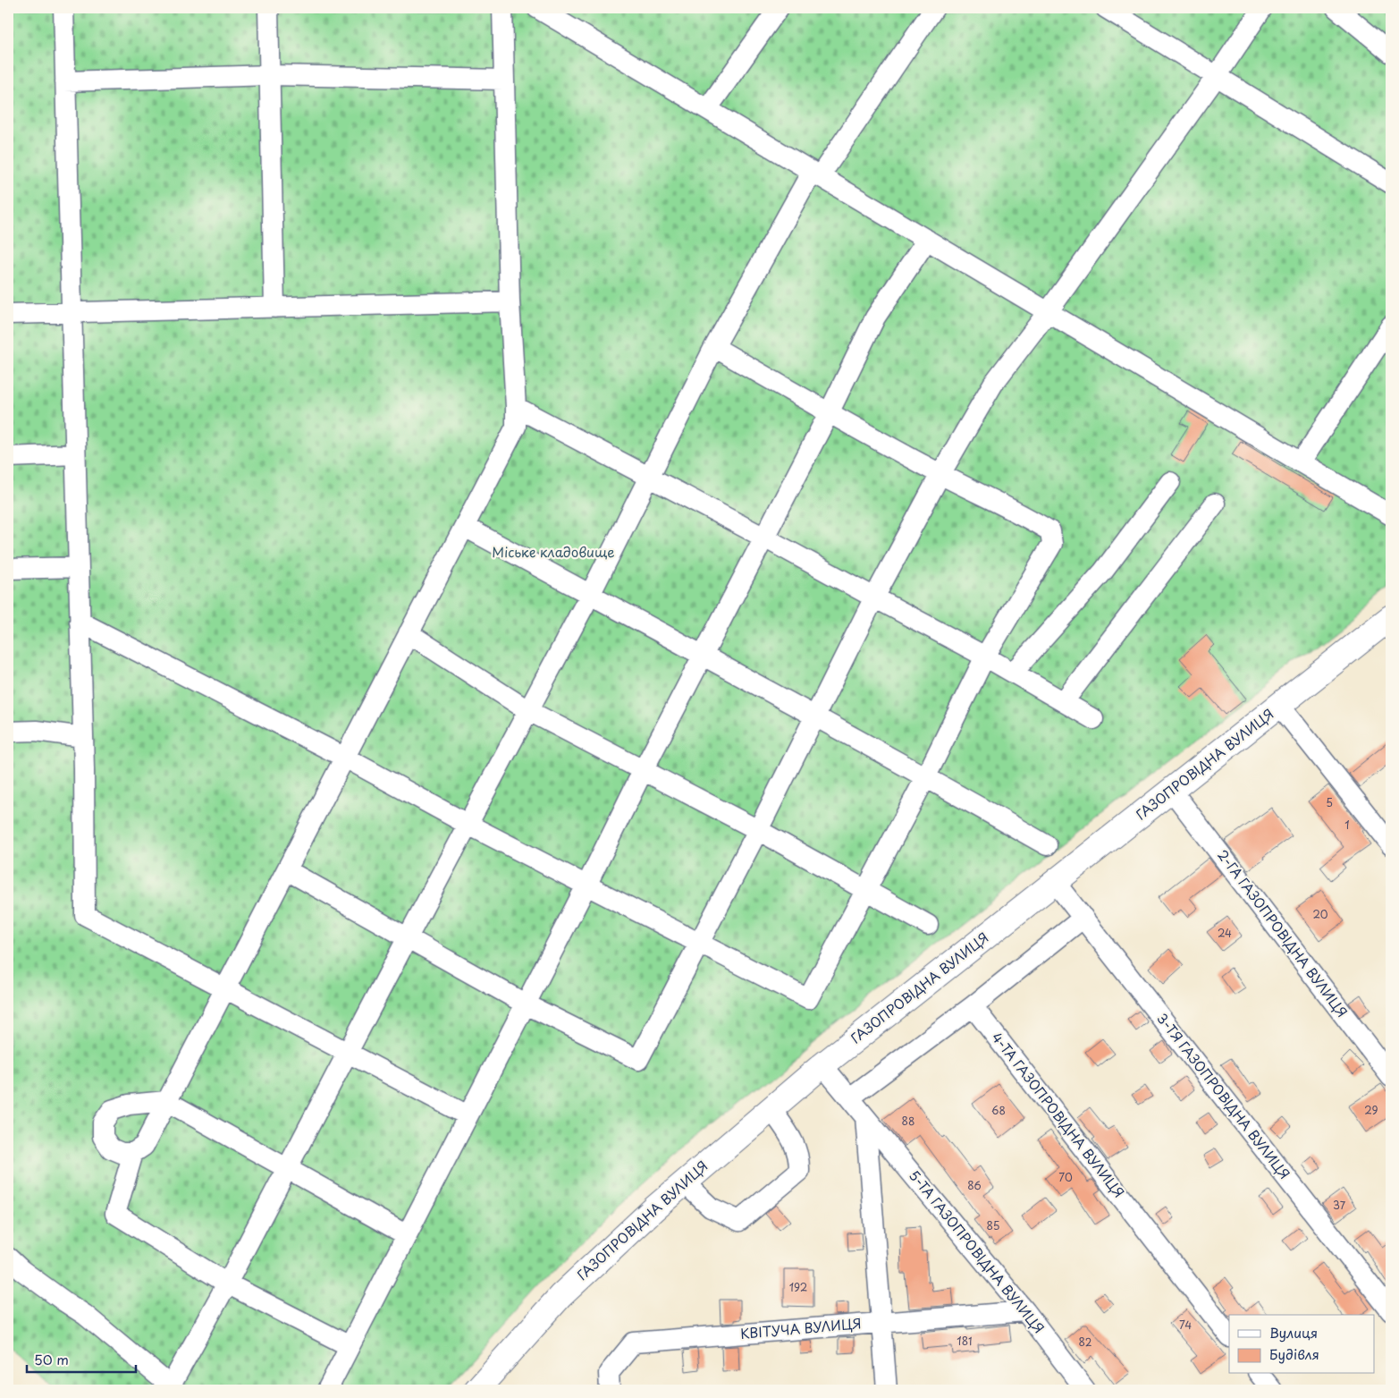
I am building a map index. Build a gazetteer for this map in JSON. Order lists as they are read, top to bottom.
{
  "streets": {
    "main road": ["ГАЗОПРОВІДНА ВУЛИЦЯ"],
    "street": [
      "2-ГА ГАЗОПРОВІДНА ВУЛИЦЯ",
      "3-ТЯ ГАЗОПРОВІДНА ВУЛИЦЯ",
      "4-ТА ГАЗОПРОВІДНА ВУЛИЦЯ",
      "5-ТА ГАЗОПРОВІДНА ВУЛИЦЯ",
      "КВІТУЧА ВУЛИЦЯ"
    ]
  },
  "crossings": [
    ["ГАЗОПРОВІДНА ВУЛИЦЯ", "2-ГА ГАЗОПРОВІДНА ВУЛИЦЯ"],
    ["ГАЗОПРОВІДНА ВУЛИЦЯ", "3-ТЯ ГАЗОПРОВІДНА ВУЛИЦЯ"],
    ["ГАЗОПРОВІДНА ВУЛИЦЯ", "5-ТА ГАЗОПРОВІДНА ВУЛИЦЯ"],
    ["5-ТА ГАЗОПРОВІДНА ВУЛИЦЯ", "КВІТУЧА ВУЛИЦЯ"]
  ],
  "parks": ["Міське кладовище"],
  "house_numbers": [
    "5",
    "1",
    "20",
    "24",
    "68",
    "29",
    "88",
    "70",
    "86",
    "37",
    "85",
    "192",
    "74",
    "181",
    "82"
  ],
  "legend": ["Вулиця", "Будівля"],
  "scale_bar": "50 m"
}
